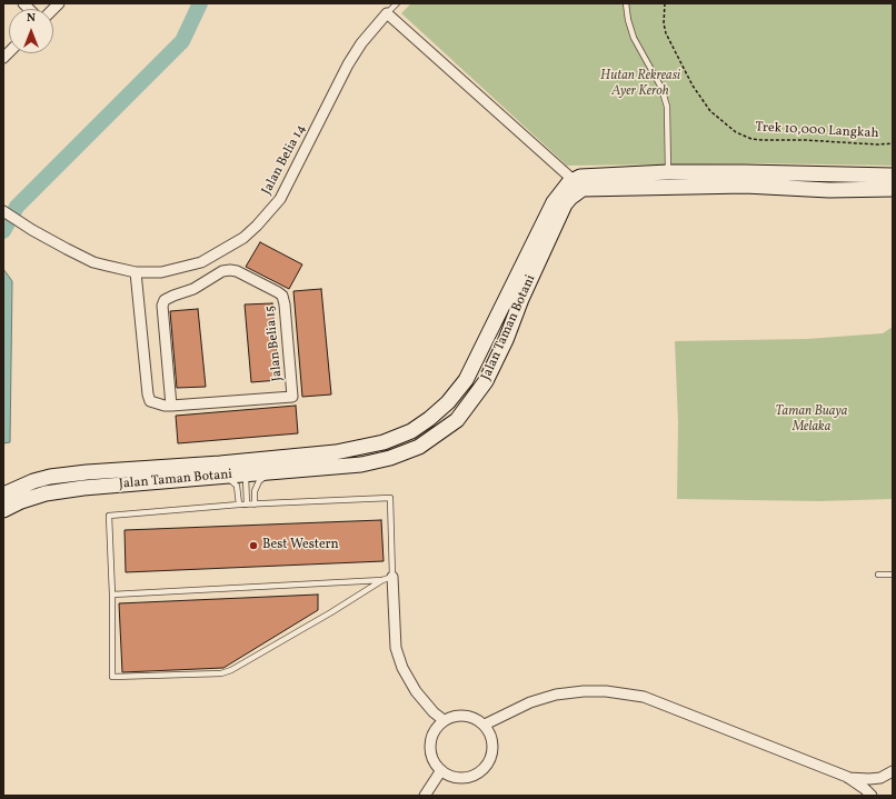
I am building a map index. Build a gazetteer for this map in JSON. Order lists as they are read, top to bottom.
{
  "streets": {
    "street": ["Jalan Belia 14", "Jalan Taman Botani", "Jalan Belia 15"],
    "path": ["Trek 10,000 Langkah"]
  },
  "crossings": [
    ["Jalan Belia 14", "Jalan Belia 15"]
  ],
  "parks": ["Hutan Rekreasi Ayer Keroh", "Taman Buaya Melaka"],
  "places": ["Best Western"],
  "north": "top"
}
